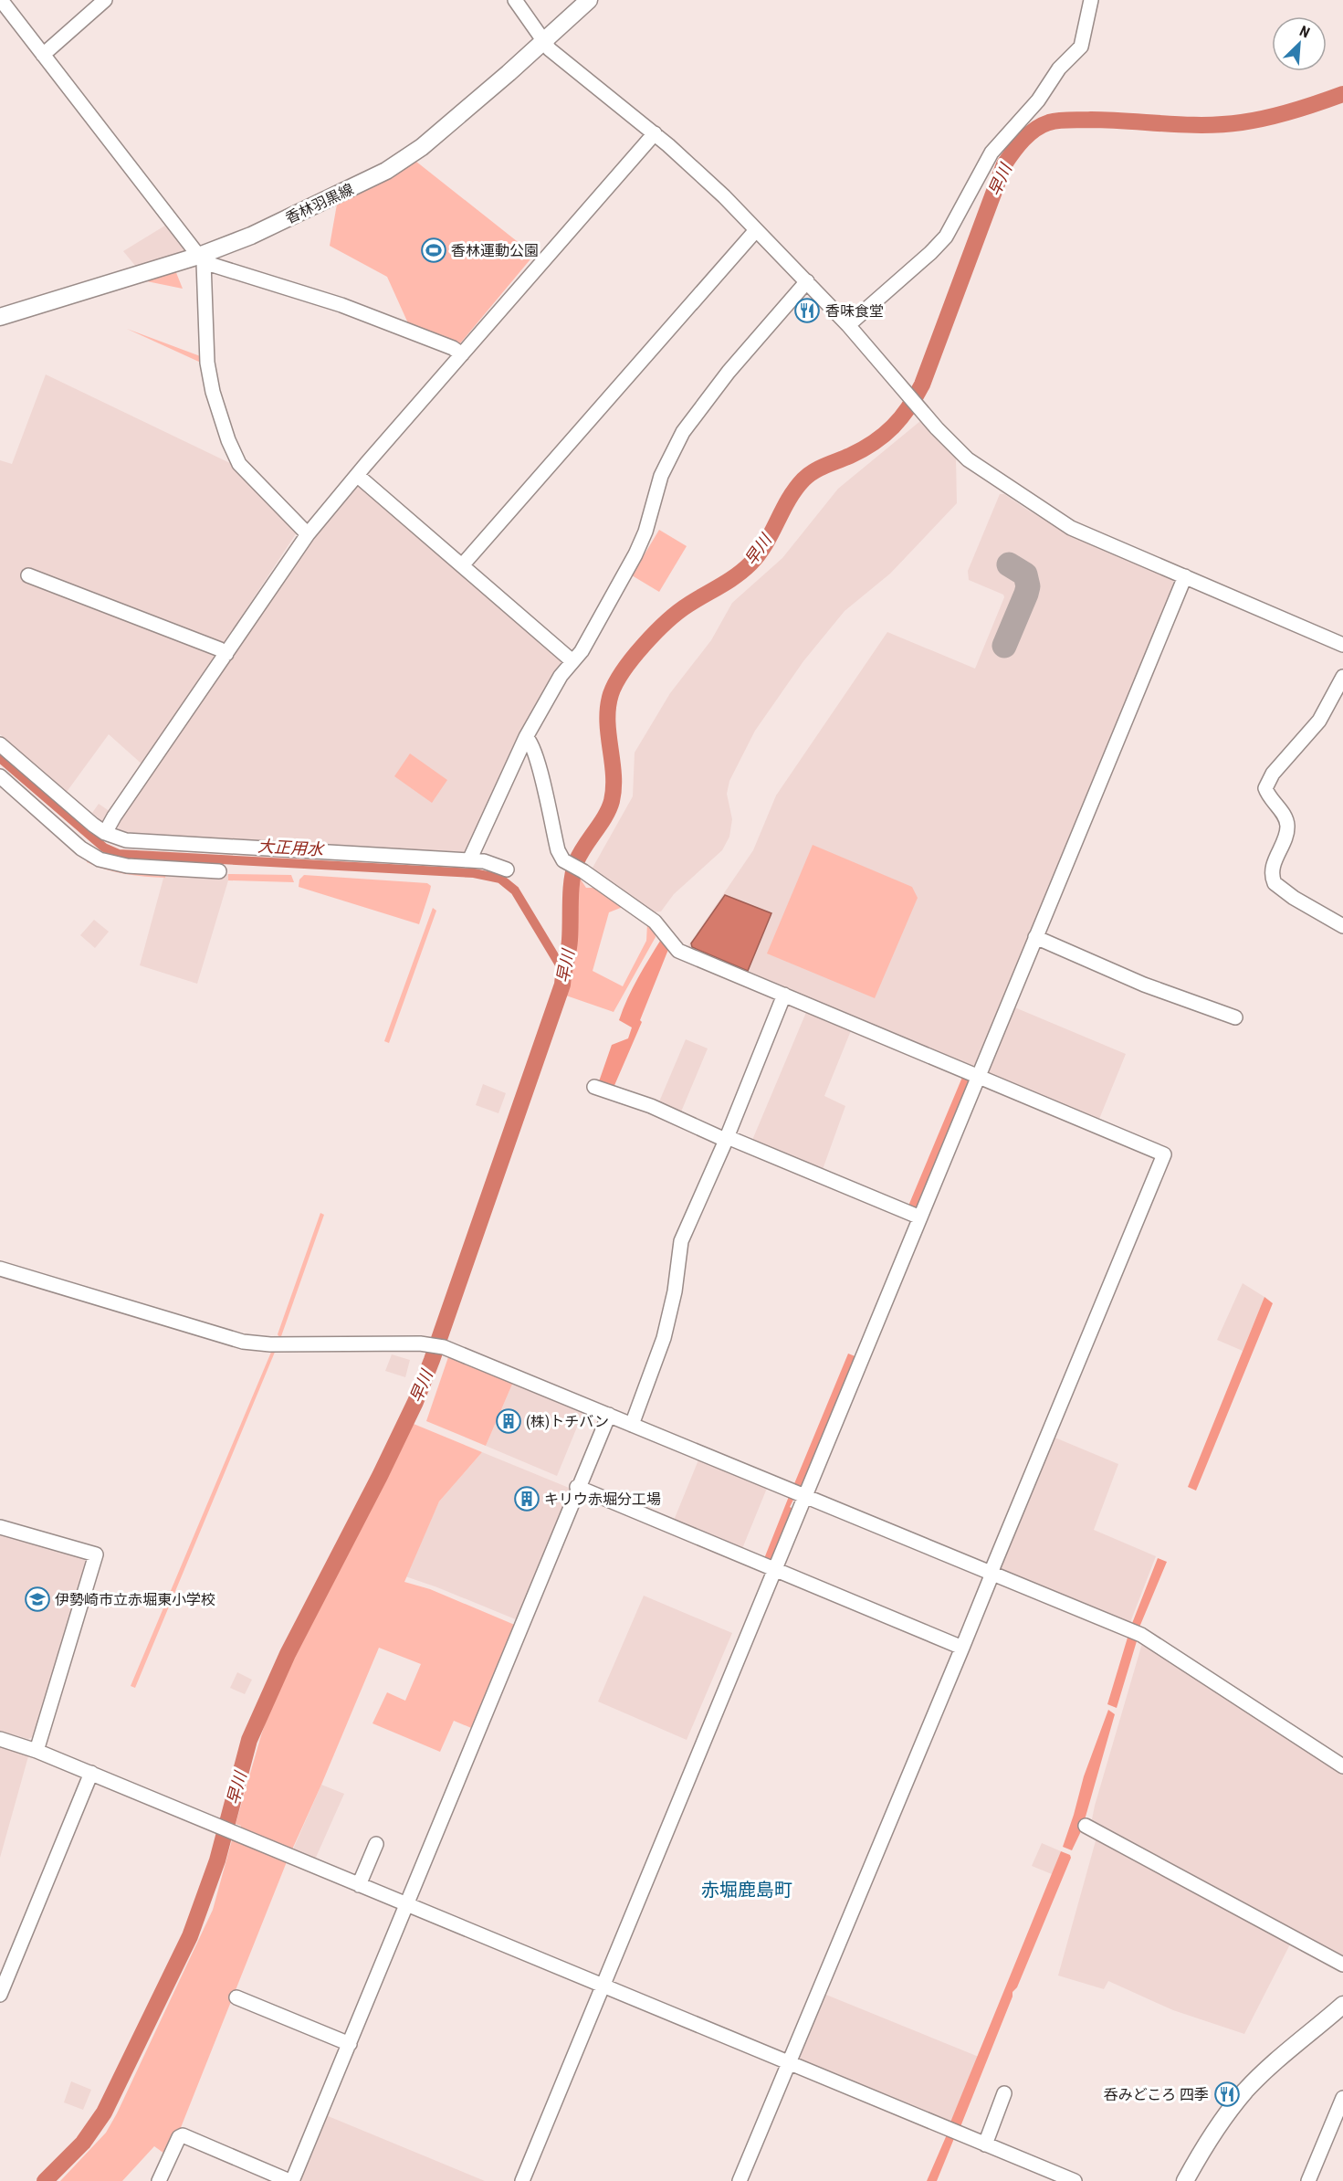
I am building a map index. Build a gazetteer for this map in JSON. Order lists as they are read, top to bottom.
{
  "streets": {
    "main road": ["香林羽黒線"]
  },
  "districts": ["赤堀鹿島町"],
  "water": ["早川", "大正用水"],
  "places": {
    "sports": ["香林運動公園"],
    "restaurant": ["香味食堂", "呑みどころ 四季"],
    "building": ["(株)トチバン", "キリウ赤堀分工場"],
    "school or university": ["伊勢崎市立赤堀東小学校"]
  },
  "north": "top right"
}
